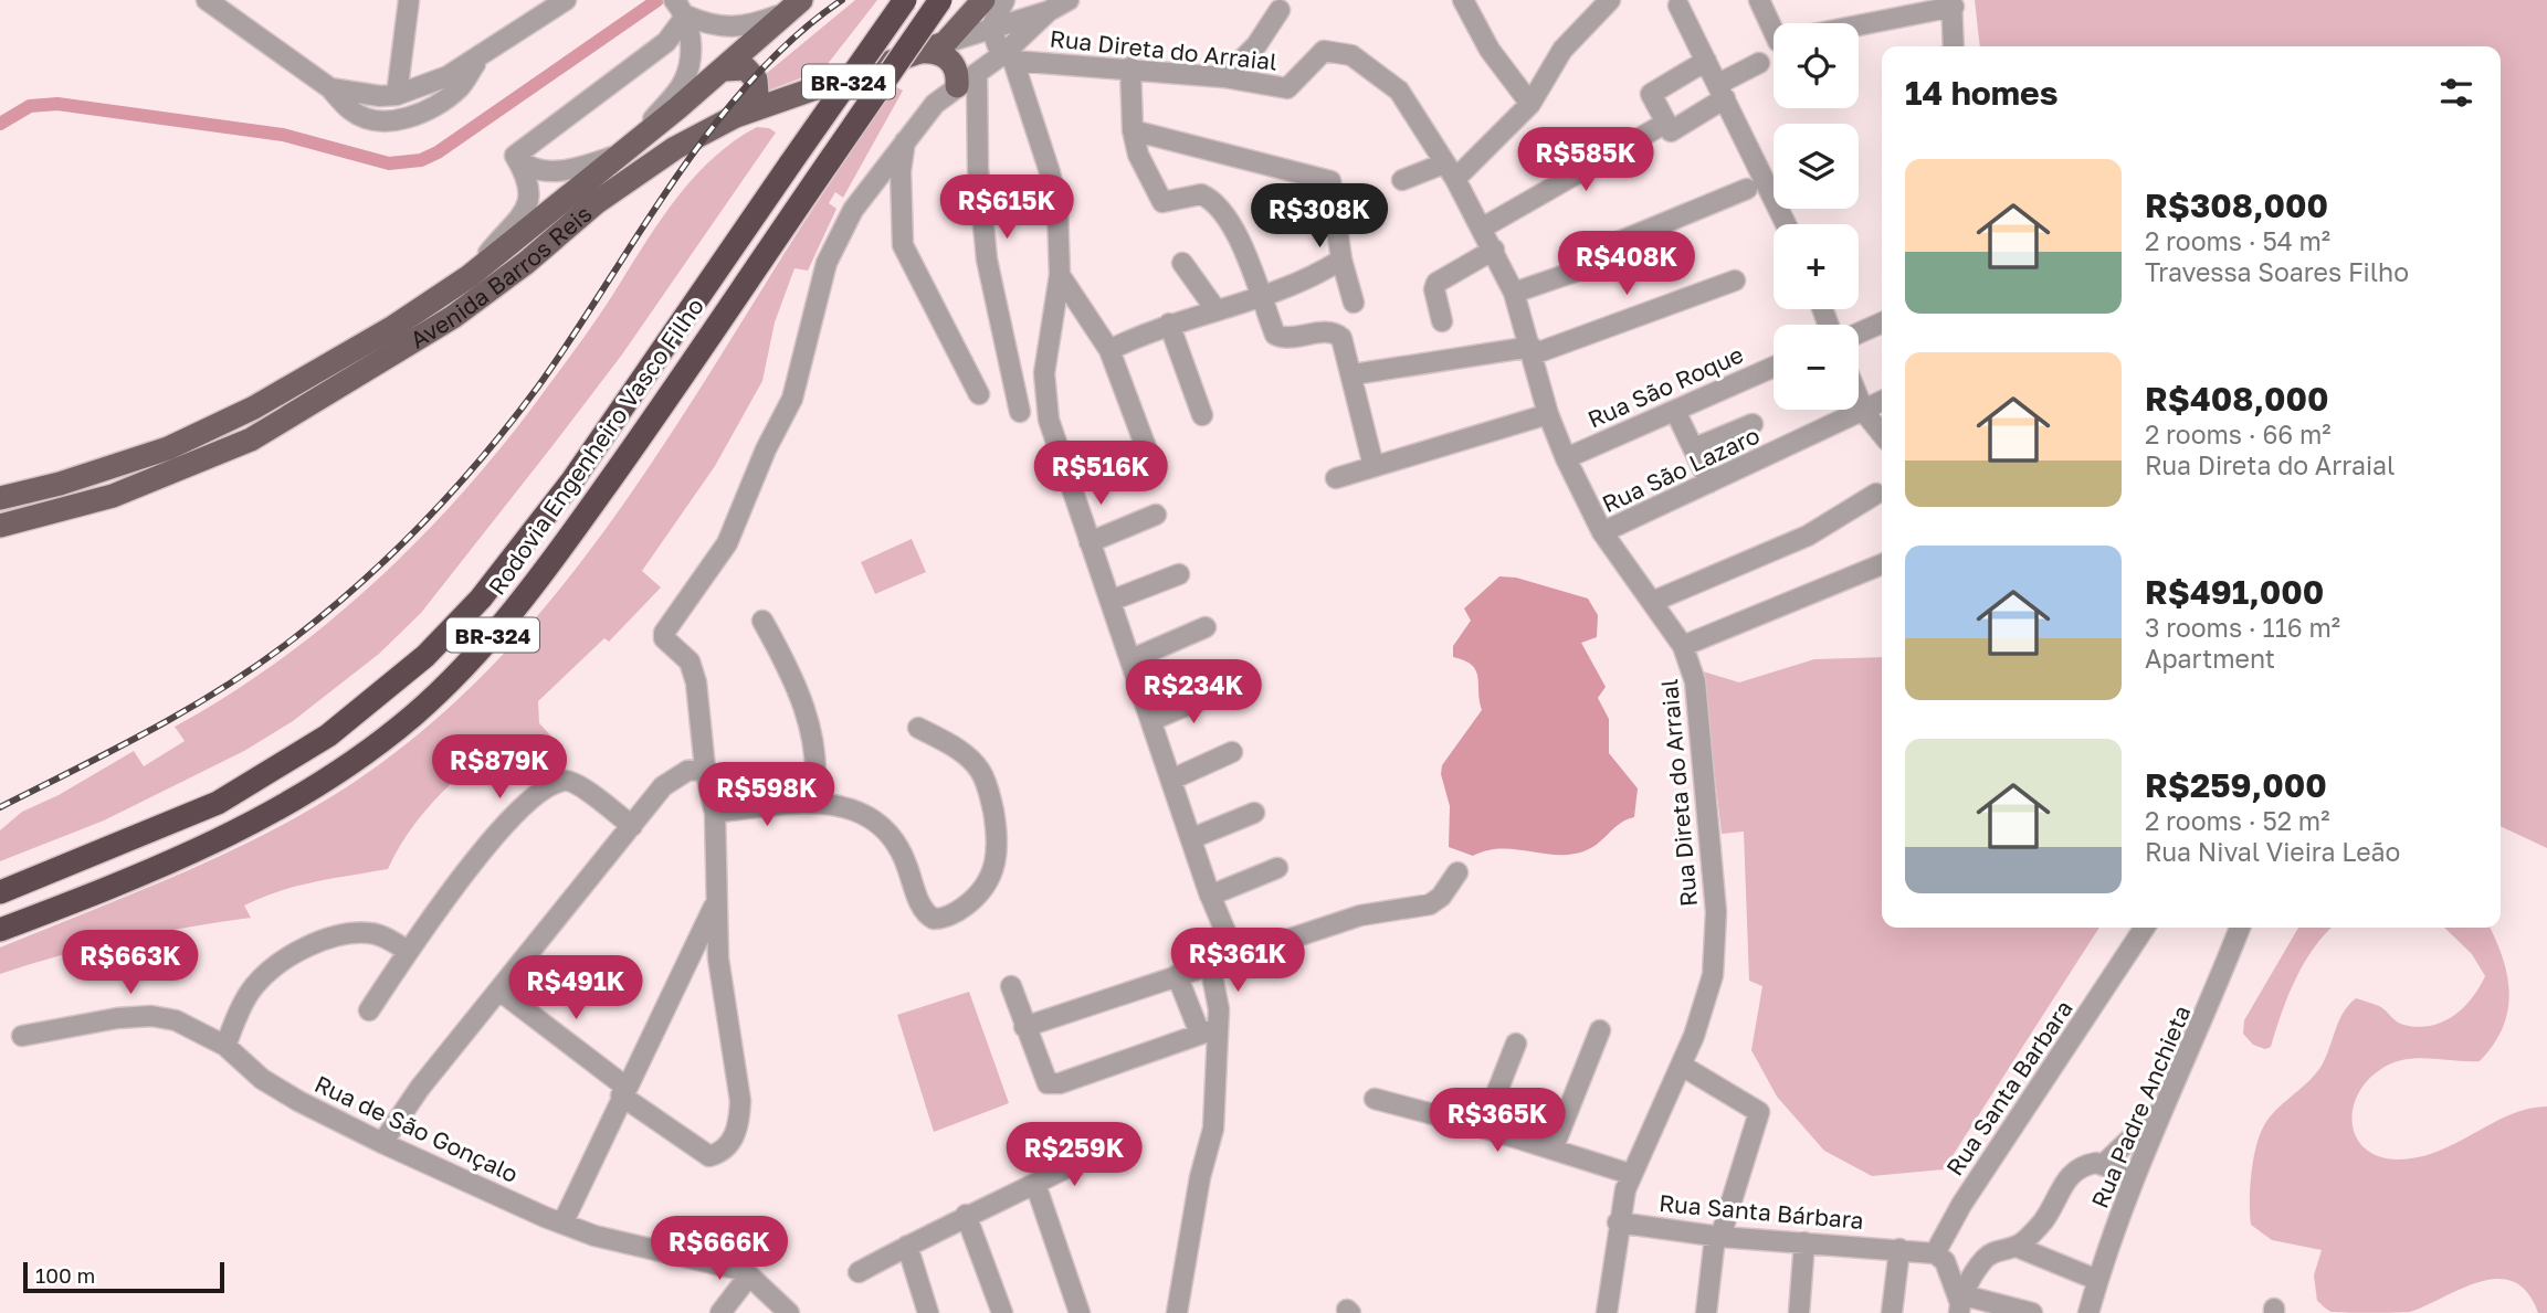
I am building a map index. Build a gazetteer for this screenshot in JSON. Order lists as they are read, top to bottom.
{
  "streets": {
    "highway": ["BR-324", "Rodovia Engenheiro Vasco Filho"],
    "main road": ["Avenida Barros Reis"],
    "street": [
      "Rua Direta do Arraial",
      "Rua São Roque",
      "Rua São Lazaro",
      "Rua Santa Barbara",
      "Rua Padre Anchieta",
      "Rua de São Gonçalo",
      "Rua Santa Bárbara"
    ]
  },
  "crossings": [
    ["Rua Direta do Arraial", "Rua São Roque"],
    ["Rua Direta do Arraial", "Rua São Lazaro"],
    ["Rua Direta do Arraial", "Rua Santa Bárbara"]
  ],
  "scale_bar": "100 m",
  "page": {
    "map_buttons": ["+", "−"],
    "heading": "14 homes",
    "price": [
      "R$585K",
      "R$615K",
      "R$308K",
      "R$408K",
      "R$516K",
      "R$234K",
      "R$879K",
      "R$598K",
      "R$361K",
      "R$663K",
      "R$491K",
      "R$365K",
      "R$259K",
      "R$666K"
    ],
    "list": [
      {
        "name": "R$308,000",
        "note": "2 rooms · 54 m² · Travessa Soares Filho"
      },
      {
        "name": "R$408,000",
        "note": "2 rooms · 66 m² · Rua Direta do Arraial"
      },
      {
        "name": "R$491,000",
        "note": "3 rooms · 116 m² · Apartment"
      },
      {
        "name": "R$259,000",
        "note": "2 rooms · 52 m² · Rua Nival Vieira Leão"
      }
    ],
    "scale": "100 m"
  }
}
